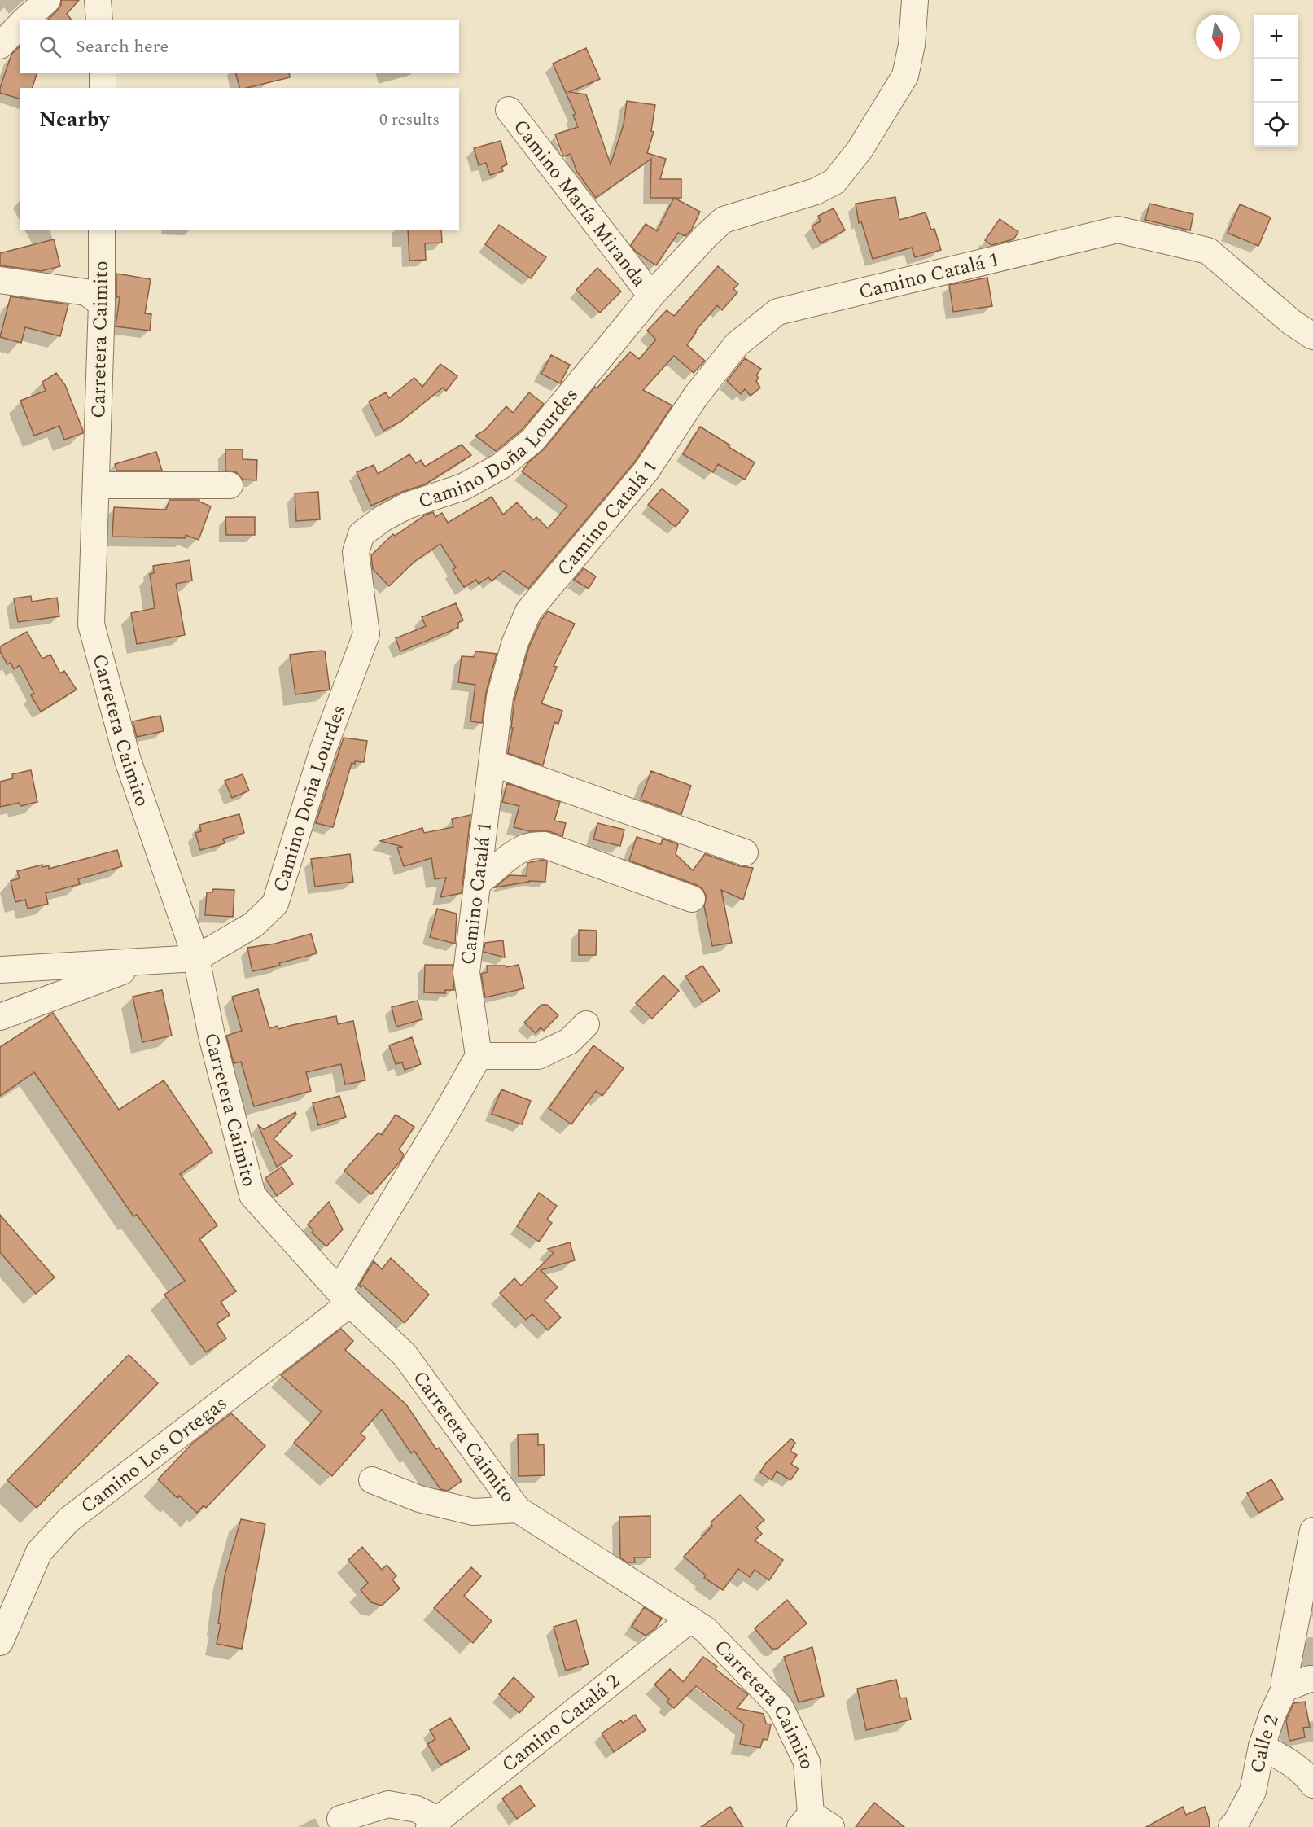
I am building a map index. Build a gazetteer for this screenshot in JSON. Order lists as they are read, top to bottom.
{
  "streets": {
    "street": [
      "Camino María Miranda",
      "Camino Catalá 1",
      "Carretera Caimito",
      "Camino Doña Lourdes",
      "Camino Los Ortegas",
      "Camino Catalá 2",
      "Calle 2"
    ]
  },
  "crossings": [
    ["Camino María Miranda", "Camino Doña Lourdes"],
    ["Carretera Caimito", "Camino Doña Lourdes"],
    ["Carretera Caimito", "Camino Los Ortegas"],
    ["Carretera Caimito", "Camino Catalá 2"]
  ],
  "north": "bottom",
  "page": {
    "map_buttons": ["+", "−"],
    "search": "Search here",
    "heading": ["Nearby", "0 results"]
  }
}
